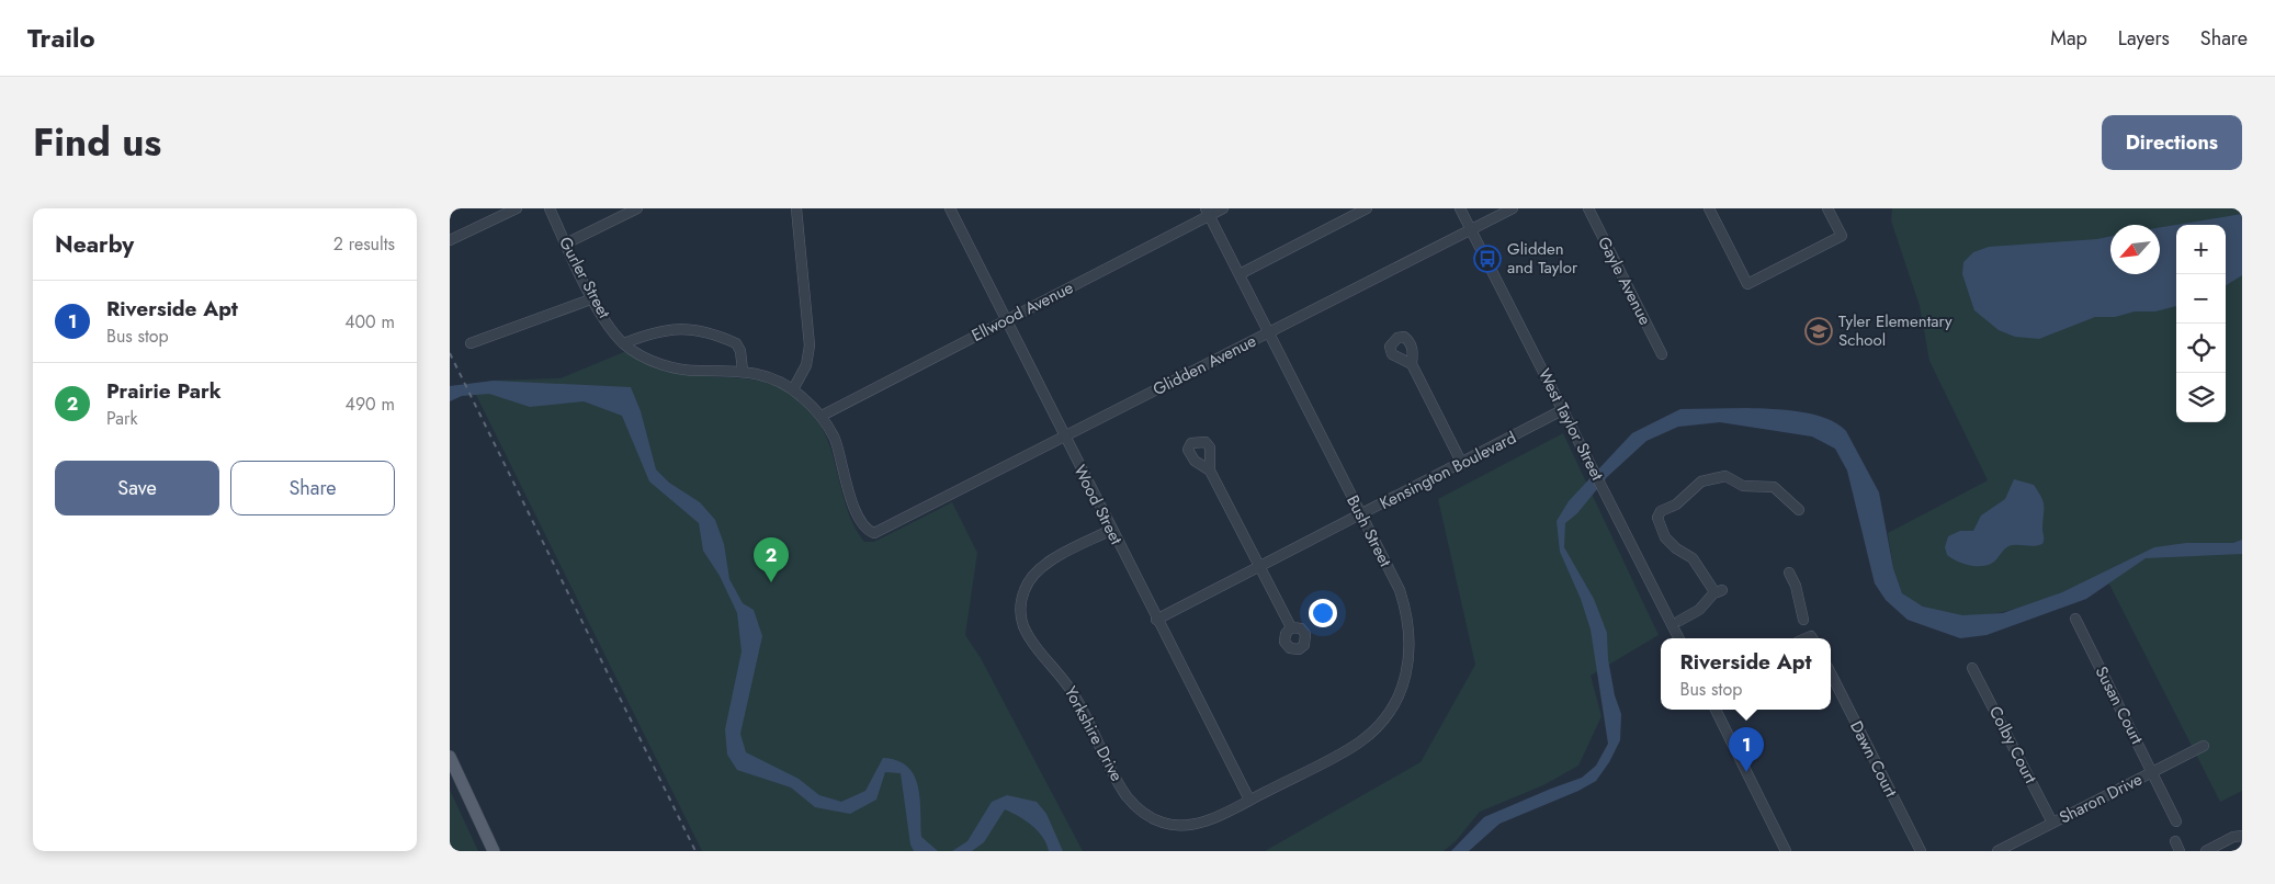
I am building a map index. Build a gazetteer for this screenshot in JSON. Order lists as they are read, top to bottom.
{
  "streets": {
    "street": [
      "Gurler Street",
      "Gayle Avenue",
      "Ellwood Avenue",
      "Glidden Avenue",
      "West Taylor Street",
      "Kensington Boulevard",
      "Wood Street",
      "Bush Street",
      "Susan Court",
      "Yorkshire Drive",
      "Colby Court",
      "Dawn Court",
      "Sharon Drive"
    ]
  },
  "crossings": [
    ["Ellwood Avenue", "Glidden Avenue"],
    ["Ellwood Avenue", "Wood Street"],
    ["Ellwood Avenue", "Bush Street"],
    ["Glidden Avenue", "West Taylor Street"],
    ["Glidden Avenue", "Wood Street"],
    ["Glidden Avenue", "Bush Street"],
    ["West Taylor Street", "Kensington Boulevard"],
    ["Kensington Boulevard", "Wood Street"],
    ["Kensington Boulevard", "Bush Street"],
    ["Wood Street", "Bush Street"],
    ["Wood Street", "Yorkshire Drive"],
    ["Bush Street", "Yorkshire Drive"],
    ["Susan Court", "Sharon Drive"],
    ["Colby Court", "Sharon Drive"]
  ],
  "places": {
    "bus stop": ["Glidden and Taylor"],
    "school or university": ["Tyler Elementary School"]
  },
  "north": "bottom left",
  "page": {
    "header": "Trailo",
    "nav": ["Map", "Layers", "Share"],
    "title": "Find us",
    "buttons": [
      "Directions",
      ["Save", "Share"]
    ],
    "heading": ["Nearby", "2 results"],
    "map_buttons": ["+", "−"],
    "list": [
      {
        "mark": "1",
        "name": "Riverside Apt",
        "note": "Bus stop",
        "value": "400 m"
      },
      {
        "mark": "2",
        "name": "Prairie Park",
        "note": "Park",
        "value": "490 m"
      }
    ],
    "pins": ["2", "1"],
    "popup": ["Riverside Apt", "Bus stop"]
  }
}
